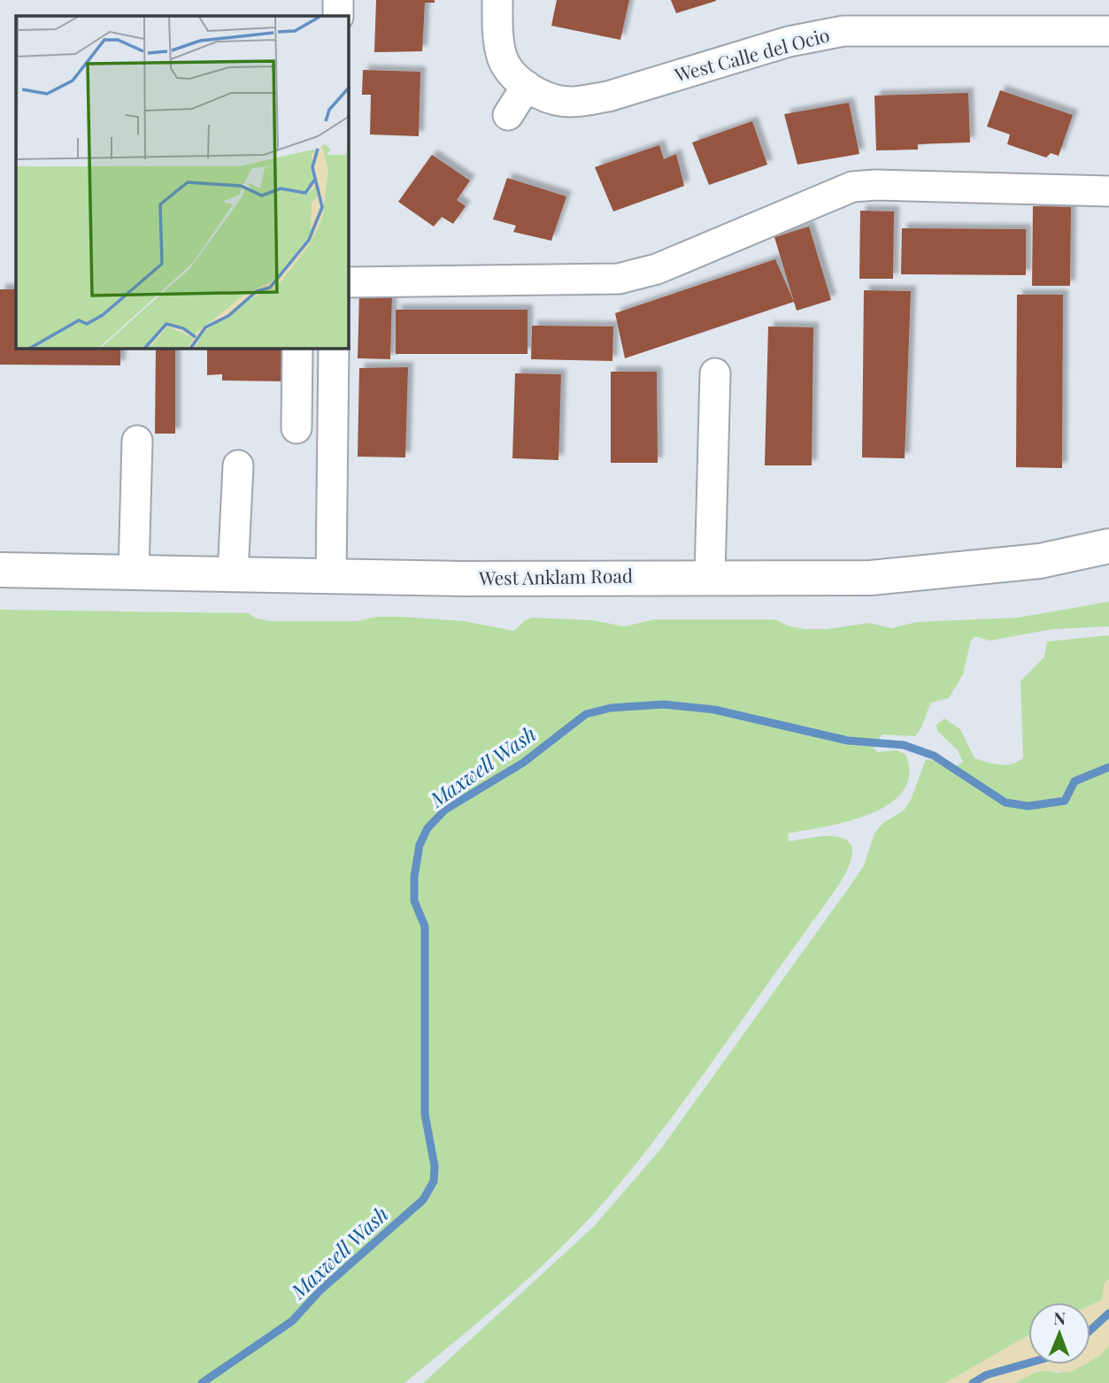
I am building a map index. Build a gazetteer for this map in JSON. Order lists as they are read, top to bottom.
{
  "streets": {
    "main road": ["West Anklam Road"],
    "street": ["West Calle del Ocio"]
  },
  "water": ["Maxwell Wash"],
  "north": "top"
}
